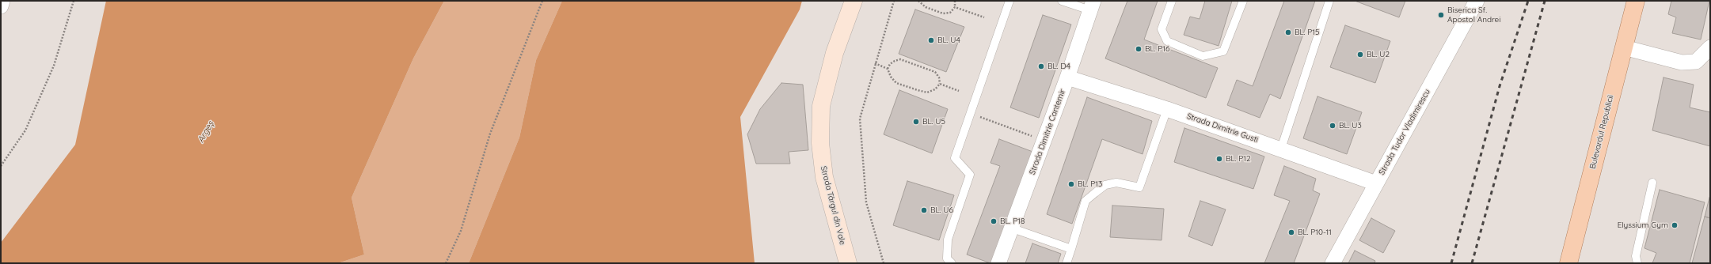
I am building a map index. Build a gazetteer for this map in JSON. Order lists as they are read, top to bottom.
{
  "streets": {
    "main road": ["Bulevardul Republicii"],
    "street": [
      "Strada Dimitrie Gusti",
      "Strada Dimitrie Cantemir",
      "Strada Tudor Vladimirescu",
      "Strada Târgul din Vale"
    ]
  },
  "crossings": [
    ["Strada Dimitrie Gusti", "Strada Dimitrie Cantemir"],
    ["Strada Dimitrie Gusti", "Strada Tudor Vladimirescu"]
  ],
  "water": ["Argeș"],
  "places": [
    "Biserica Sf. Apostol Andrei",
    "BL. P15",
    "BL. U4",
    "BL. P16",
    "BL. U2",
    "BL. D4",
    "BL. U5",
    "BL. U3",
    "BL. P12",
    "BL. P13",
    "BL. U6",
    "BL. P18",
    "Elyssium Gym",
    "BL. P10-11"
  ]
}
